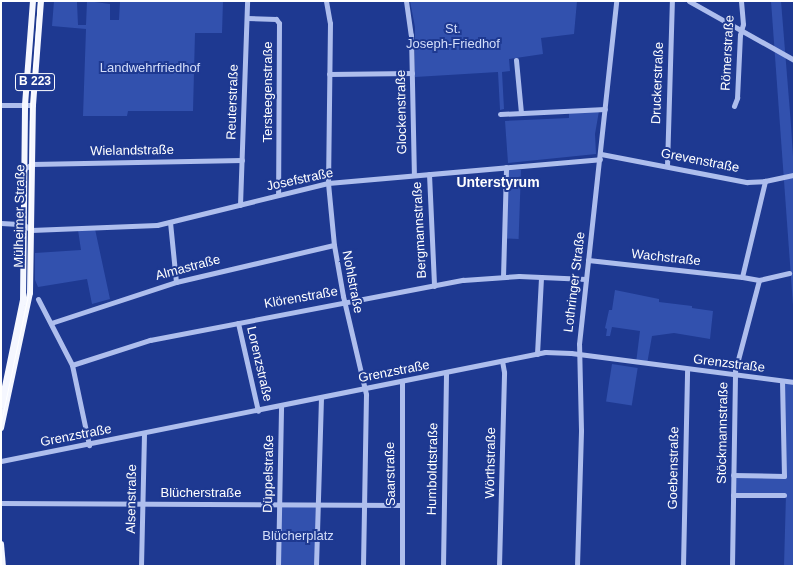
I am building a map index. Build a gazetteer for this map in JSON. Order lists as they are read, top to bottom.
{
  "streets": {
    "main road": ["B 223", "Mülheimer Straße"],
    "street": [
      "Römerstraße",
      "Druckerstraße",
      "Tersteegenstraße",
      "Reuterstraße",
      "Glockenstraße",
      "Wielandstraße",
      "Grevenstraße",
      "Josefstraße",
      "Bergmannstraße",
      "Wachstraße",
      "Almastraße",
      "Nohlstraße",
      "Lothringer Straße",
      "Klörenstraße",
      "Lorenzstraße",
      "Grenzstraße",
      "Stöckmannstraße",
      "Wörthstraße",
      "Goebenstraße",
      "Humboldtstraße",
      "Düppelstraße",
      "Saarstraße",
      "Blücherstraße",
      "Alsenstraße"
    ]
  },
  "crossings": [
    ["Druckerstraße", "Grevenstraße"],
    ["Tersteegenstraße", "Reuterstraße"],
    ["Tersteegenstraße", "Josefstraße"],
    ["Reuterstraße", "Wielandstraße"],
    ["Reuterstraße", "Josefstraße"],
    ["Glockenstraße", "Josefstraße"],
    ["Wielandstraße", "Mülheimer Straße"],
    ["Grevenstraße", "Josefstraße"],
    ["Grevenstraße", "Lothringer Straße"],
    ["Josefstraße", "Mülheimer Straße"],
    ["Josefstraße", "Bergmannstraße"],
    ["Josefstraße", "Nohlstraße"],
    ["Josefstraße", "Lothringer Straße"],
    ["Bergmannstraße", "Klörenstraße"],
    ["Wachstraße", "Lothringer Straße"],
    ["Almastraße", "Nohlstraße"],
    ["Nohlstraße", "Klörenstraße"],
    ["Nohlstraße", "Grenzstraße"],
    ["Nohlstraße", "Blücherstraße"],
    ["Lothringer Straße", "Klörenstraße"],
    ["Lothringer Straße", "Grenzstraße"],
    ["Klörenstraße", "Lorenzstraße"],
    ["Lorenzstraße", "Grenzstraße"],
    ["Grenzstraße", "Stöckmannstraße"],
    ["Grenzstraße", "Wörthstraße"],
    ["Grenzstraße", "Goebenstraße"],
    ["Grenzstraße", "Humboldtstraße"],
    ["Grenzstraße", "Düppelstraße"],
    ["Grenzstraße", "Saarstraße"],
    ["Grenzstraße", "Alsenstraße"],
    ["Düppelstraße", "Blücherstraße"],
    ["Saarstraße", "Blücherstraße"],
    ["Blücherstraße", "Alsenstraße"]
  ],
  "districts": ["Unterstyrum"],
  "parks": ["St. Joseph-Friedhof", "Landwehrfriedhof", "Blücherplatz"]
}
